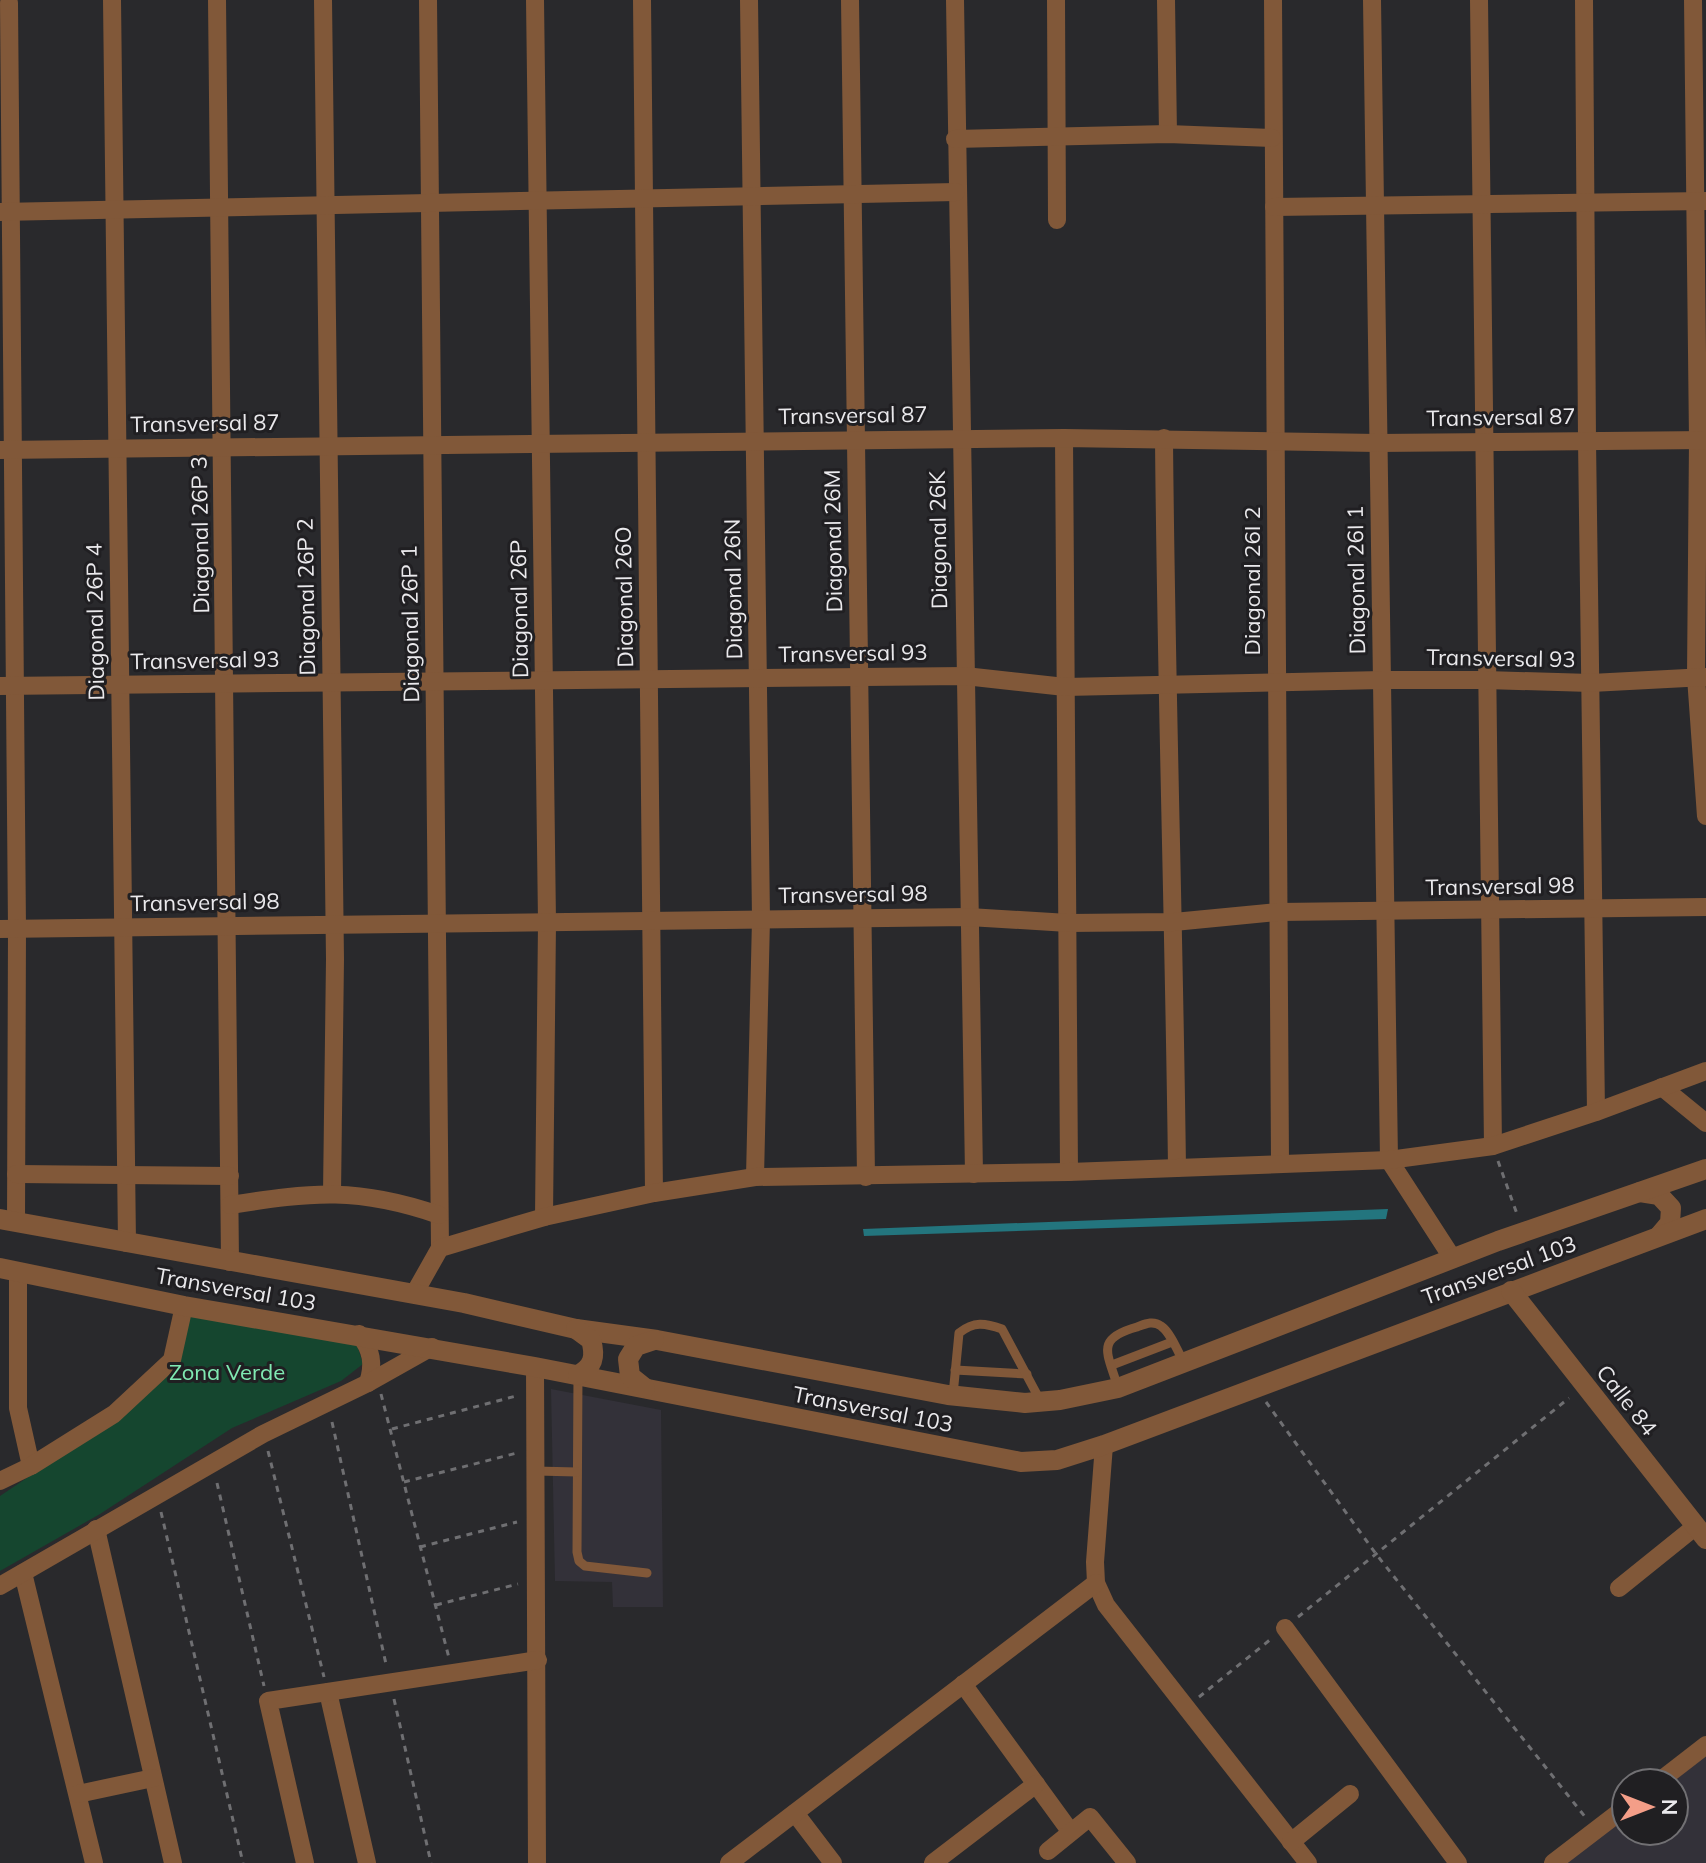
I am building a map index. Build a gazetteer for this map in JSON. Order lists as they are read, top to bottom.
{
  "streets": {
    "street": [
      "Transversal 87",
      "Diagonal 26P 3",
      "Diagonal 26K",
      "Diagonal 26M",
      "Diagonal 26I 1",
      "Diagonal 26I 2",
      "Diagonal 26N",
      "Diagonal 26P 2",
      "Diagonal 26O",
      "Diagonal 26P",
      "Diagonal 26P 4",
      "Diagonal 26P 1",
      "Transversal 93",
      "Transversal 98",
      "Transversal 103",
      "Calle 84"
    ]
  },
  "crossings": [
    ["Transversal 87", "Diagonal 26P 3"],
    ["Transversal 87", "Diagonal 26K"],
    ["Transversal 87", "Diagonal 26M"],
    ["Transversal 87", "Diagonal 26I 1"],
    ["Transversal 87", "Diagonal 26I 2"],
    ["Transversal 87", "Diagonal 26N"],
    ["Transversal 87", "Diagonal 26P 2"],
    ["Transversal 87", "Diagonal 26O"],
    ["Transversal 87", "Diagonal 26P"],
    ["Transversal 87", "Diagonal 26P 4"],
    ["Transversal 87", "Diagonal 26P 1"],
    ["Diagonal 26P 3", "Transversal 93"],
    ["Diagonal 26P 3", "Transversal 98"],
    ["Diagonal 26P 3", "Transversal 103"],
    ["Diagonal 26K", "Transversal 93"],
    ["Diagonal 26K", "Transversal 98"],
    ["Diagonal 26M", "Transversal 93"],
    ["Diagonal 26M", "Transversal 98"],
    ["Diagonal 26I 1", "Transversal 93"],
    ["Diagonal 26I 1", "Transversal 98"],
    ["Diagonal 26I 2", "Transversal 93"],
    ["Diagonal 26I 2", "Transversal 98"],
    ["Diagonal 26N", "Transversal 93"],
    ["Diagonal 26N", "Transversal 98"],
    ["Diagonal 26P 2", "Transversal 93"],
    ["Diagonal 26P 2", "Transversal 98"],
    ["Diagonal 26O", "Transversal 93"],
    ["Diagonal 26O", "Transversal 98"],
    ["Diagonal 26P", "Transversal 93"],
    ["Diagonal 26P", "Transversal 98"],
    ["Diagonal 26P 4", "Transversal 93"],
    ["Diagonal 26P 4", "Transversal 98"],
    ["Diagonal 26P 4", "Transversal 103"],
    ["Diagonal 26P 1", "Transversal 93"],
    ["Diagonal 26P 1", "Transversal 98"],
    ["Transversal 103", "Calle 84"]
  ],
  "parks": ["Zona Verde"],
  "north": "right"
}
